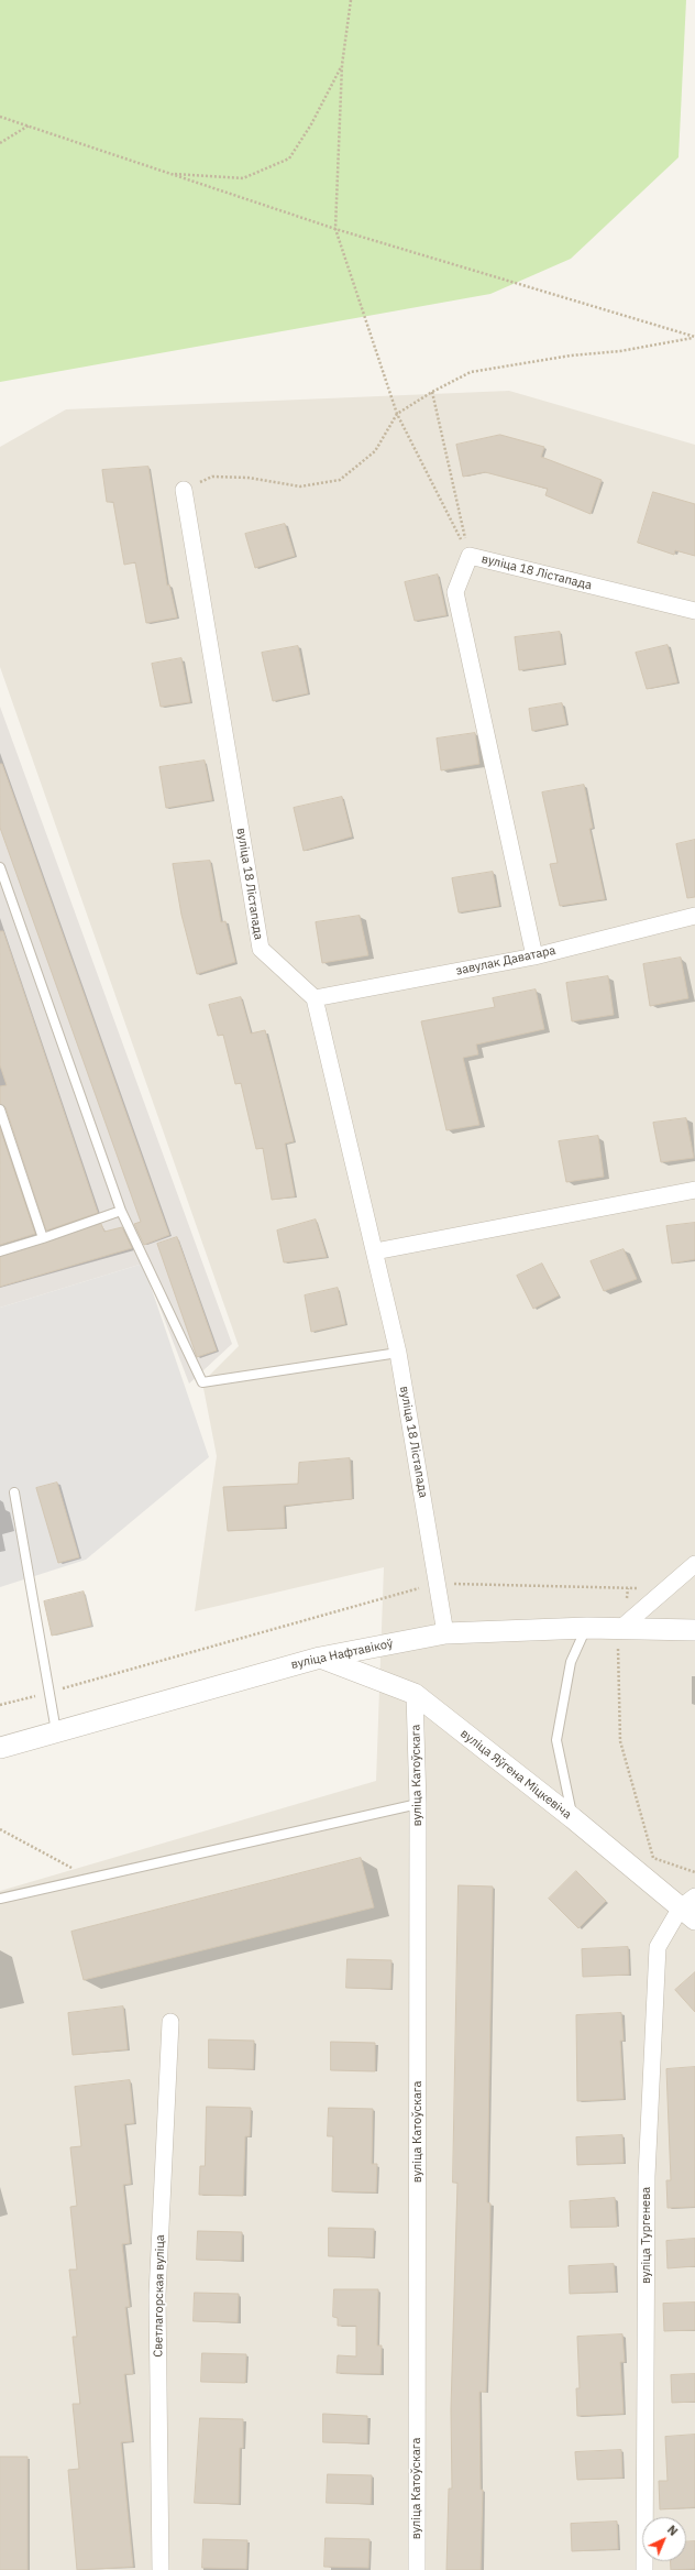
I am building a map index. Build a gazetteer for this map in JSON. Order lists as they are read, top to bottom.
{
  "streets": {
    "street": [
      "вуліца 18 Лістапада",
      "завулак Даватара",
      "вуліца Нафтавікоў",
      "вуліца Яўгена Міцкевіча",
      "вуліца Катоўскага",
      "вуліца Тургенева",
      "Светлагорская вуліца"
    ]
  },
  "crossings": [
    ["вуліца 18 Лістапада", "завулак Даватара"],
    ["вуліца 18 Лістапада", "вуліца Нафтавікоў"],
    ["вуліца Нафтавікоў", "вуліца Яўгена Міцкевіча"],
    ["вуліца Яўгена Міцкевіча", "вуліца Катоўскага"],
    ["вуліца Яўгена Міцкевіча", "вуліца Тургенева"]
  ],
  "north": "top right"
}
